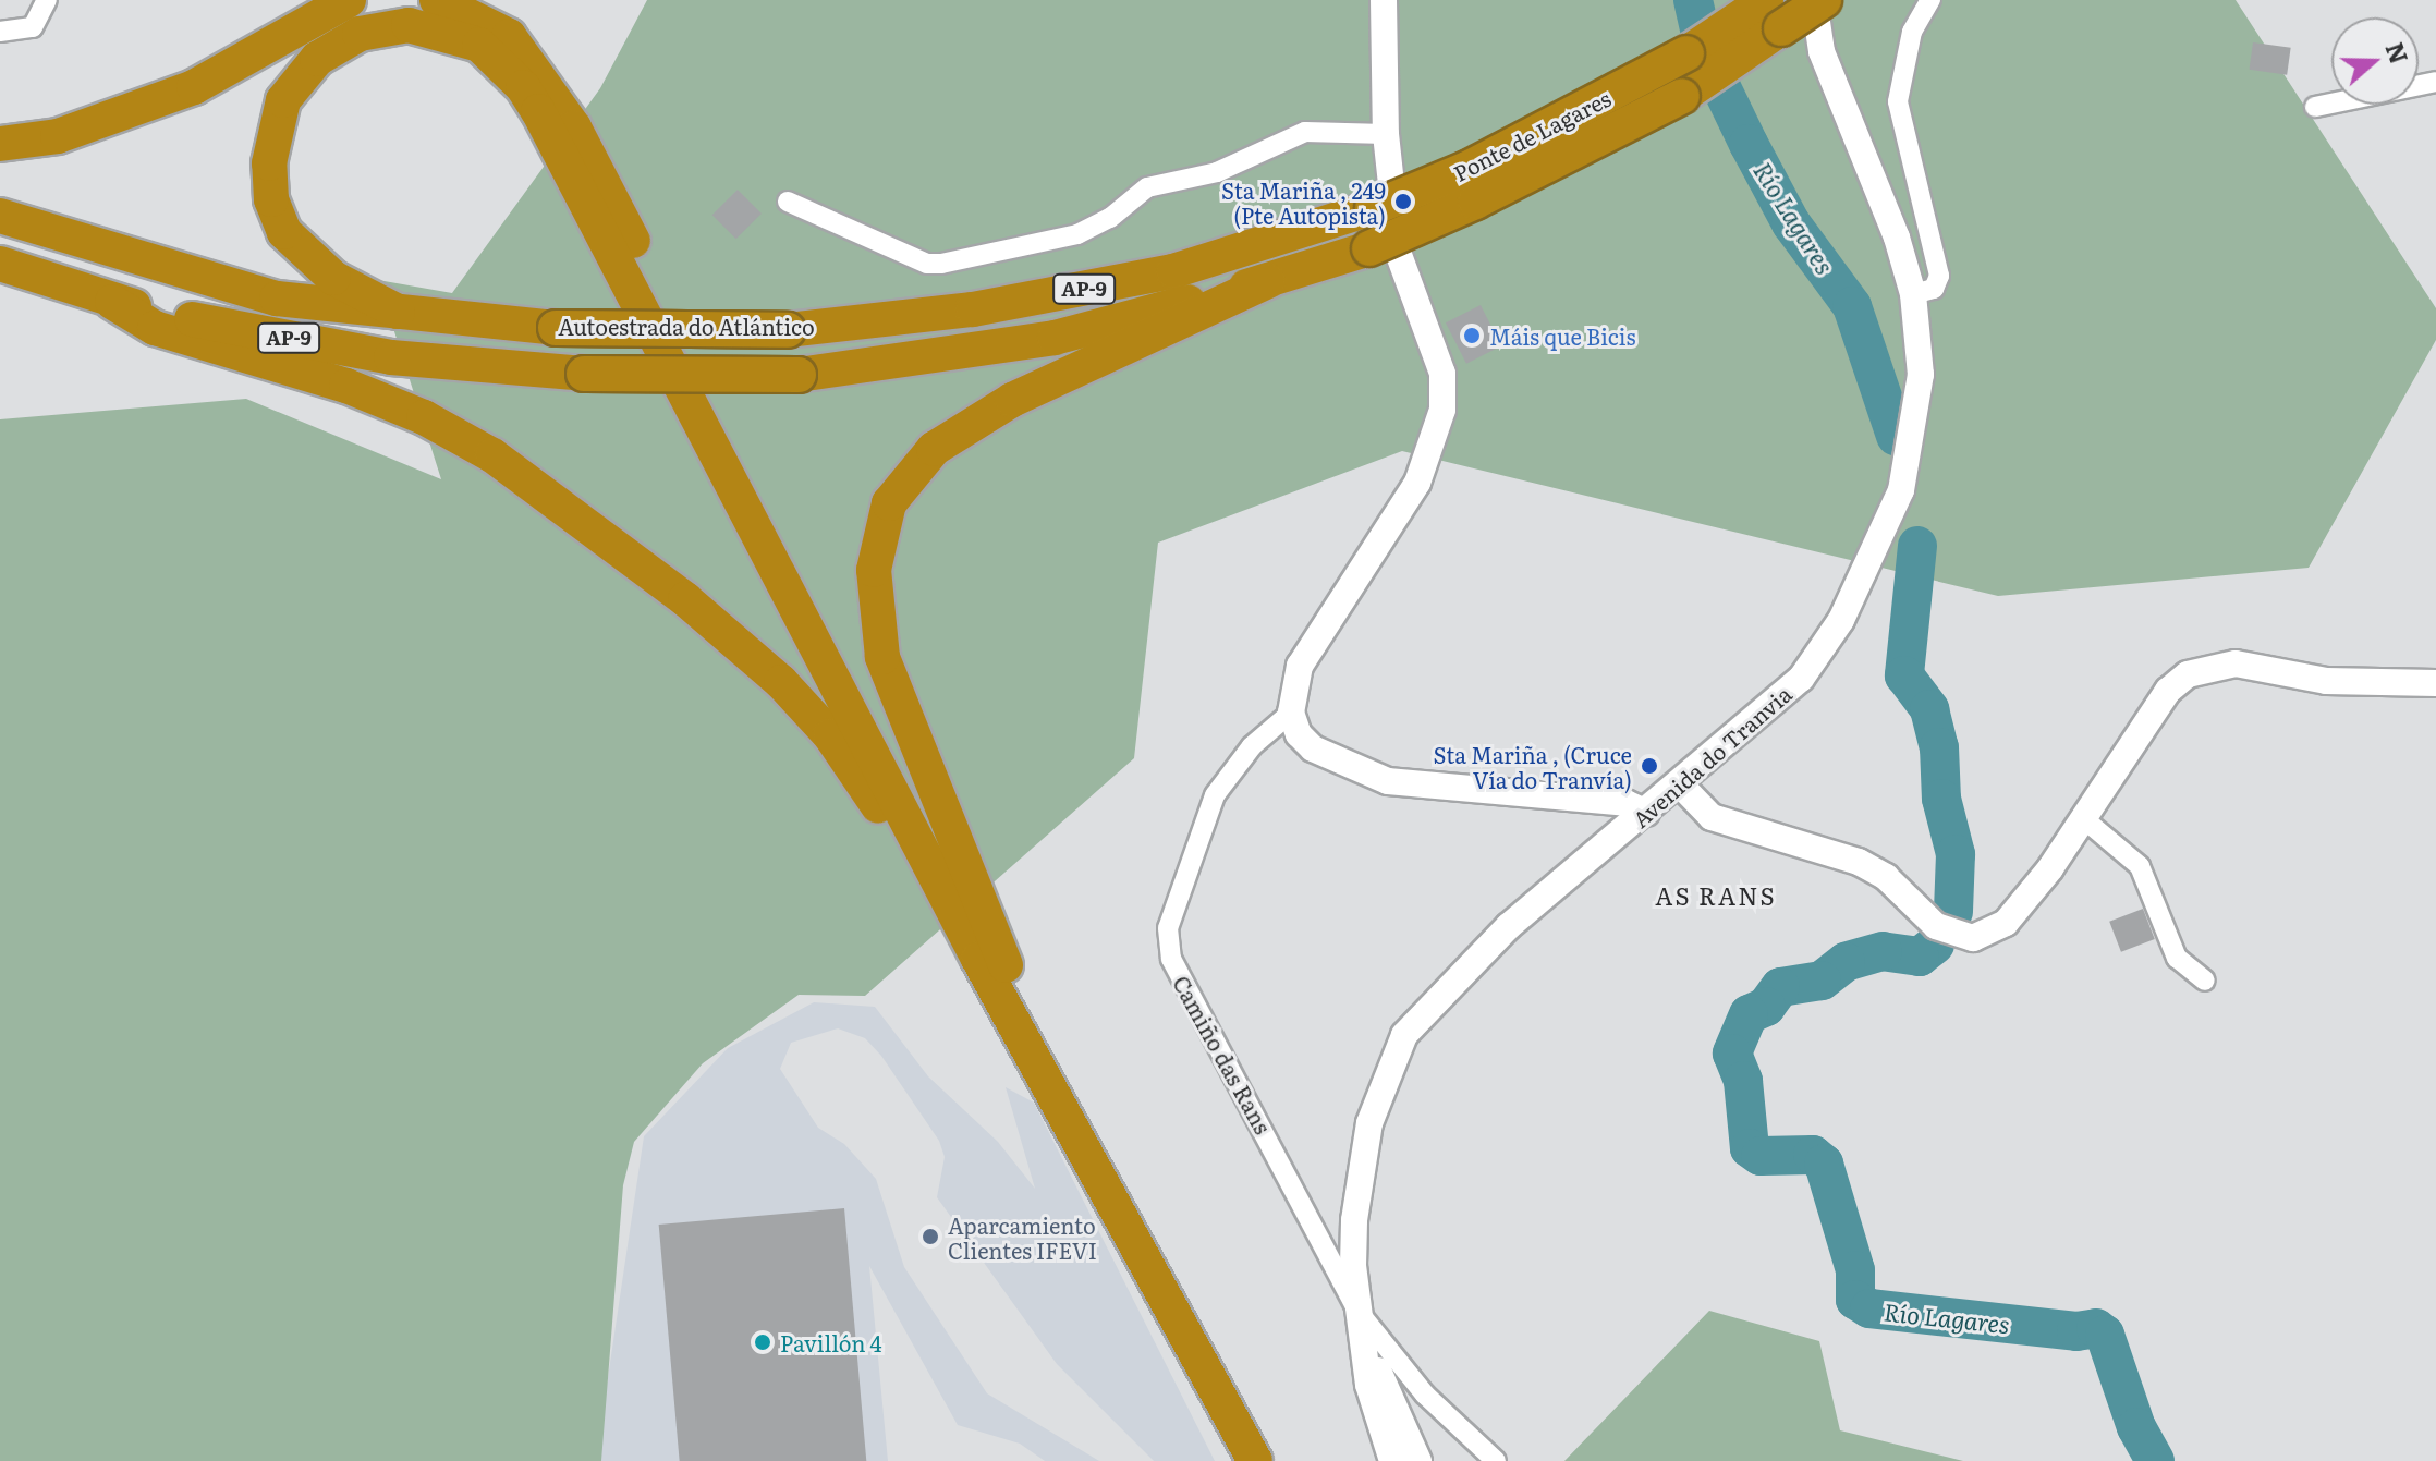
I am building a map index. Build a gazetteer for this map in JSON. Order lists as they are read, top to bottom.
{
  "streets": {
    "highway": ["Ponte de Lagares", "AP-9", "Autoestrada do Atlántico"],
    "main road": ["Avenida do Tranvia"],
    "street": ["Camiño das Rans"]
  },
  "crossings": [
    ["Ponte de Lagares", "AP-9"],
    ["Ponte de Lagares", "Autoestrada do Atlántico"],
    ["Avenida do Tranvia", "Camiño das Rans"]
  ],
  "districts": ["AS RANS"],
  "water": ["Río Lagares"],
  "places": [
    "Sta Mariña , 249 (Pte Autopista)",
    "Máis que Bicis",
    "Sta Mariña , (Cruce Vía do Tranvía)",
    "Aparcamiento Clientes IFEVI",
    "Pavillón 4"
  ],
  "north": "right"
}
